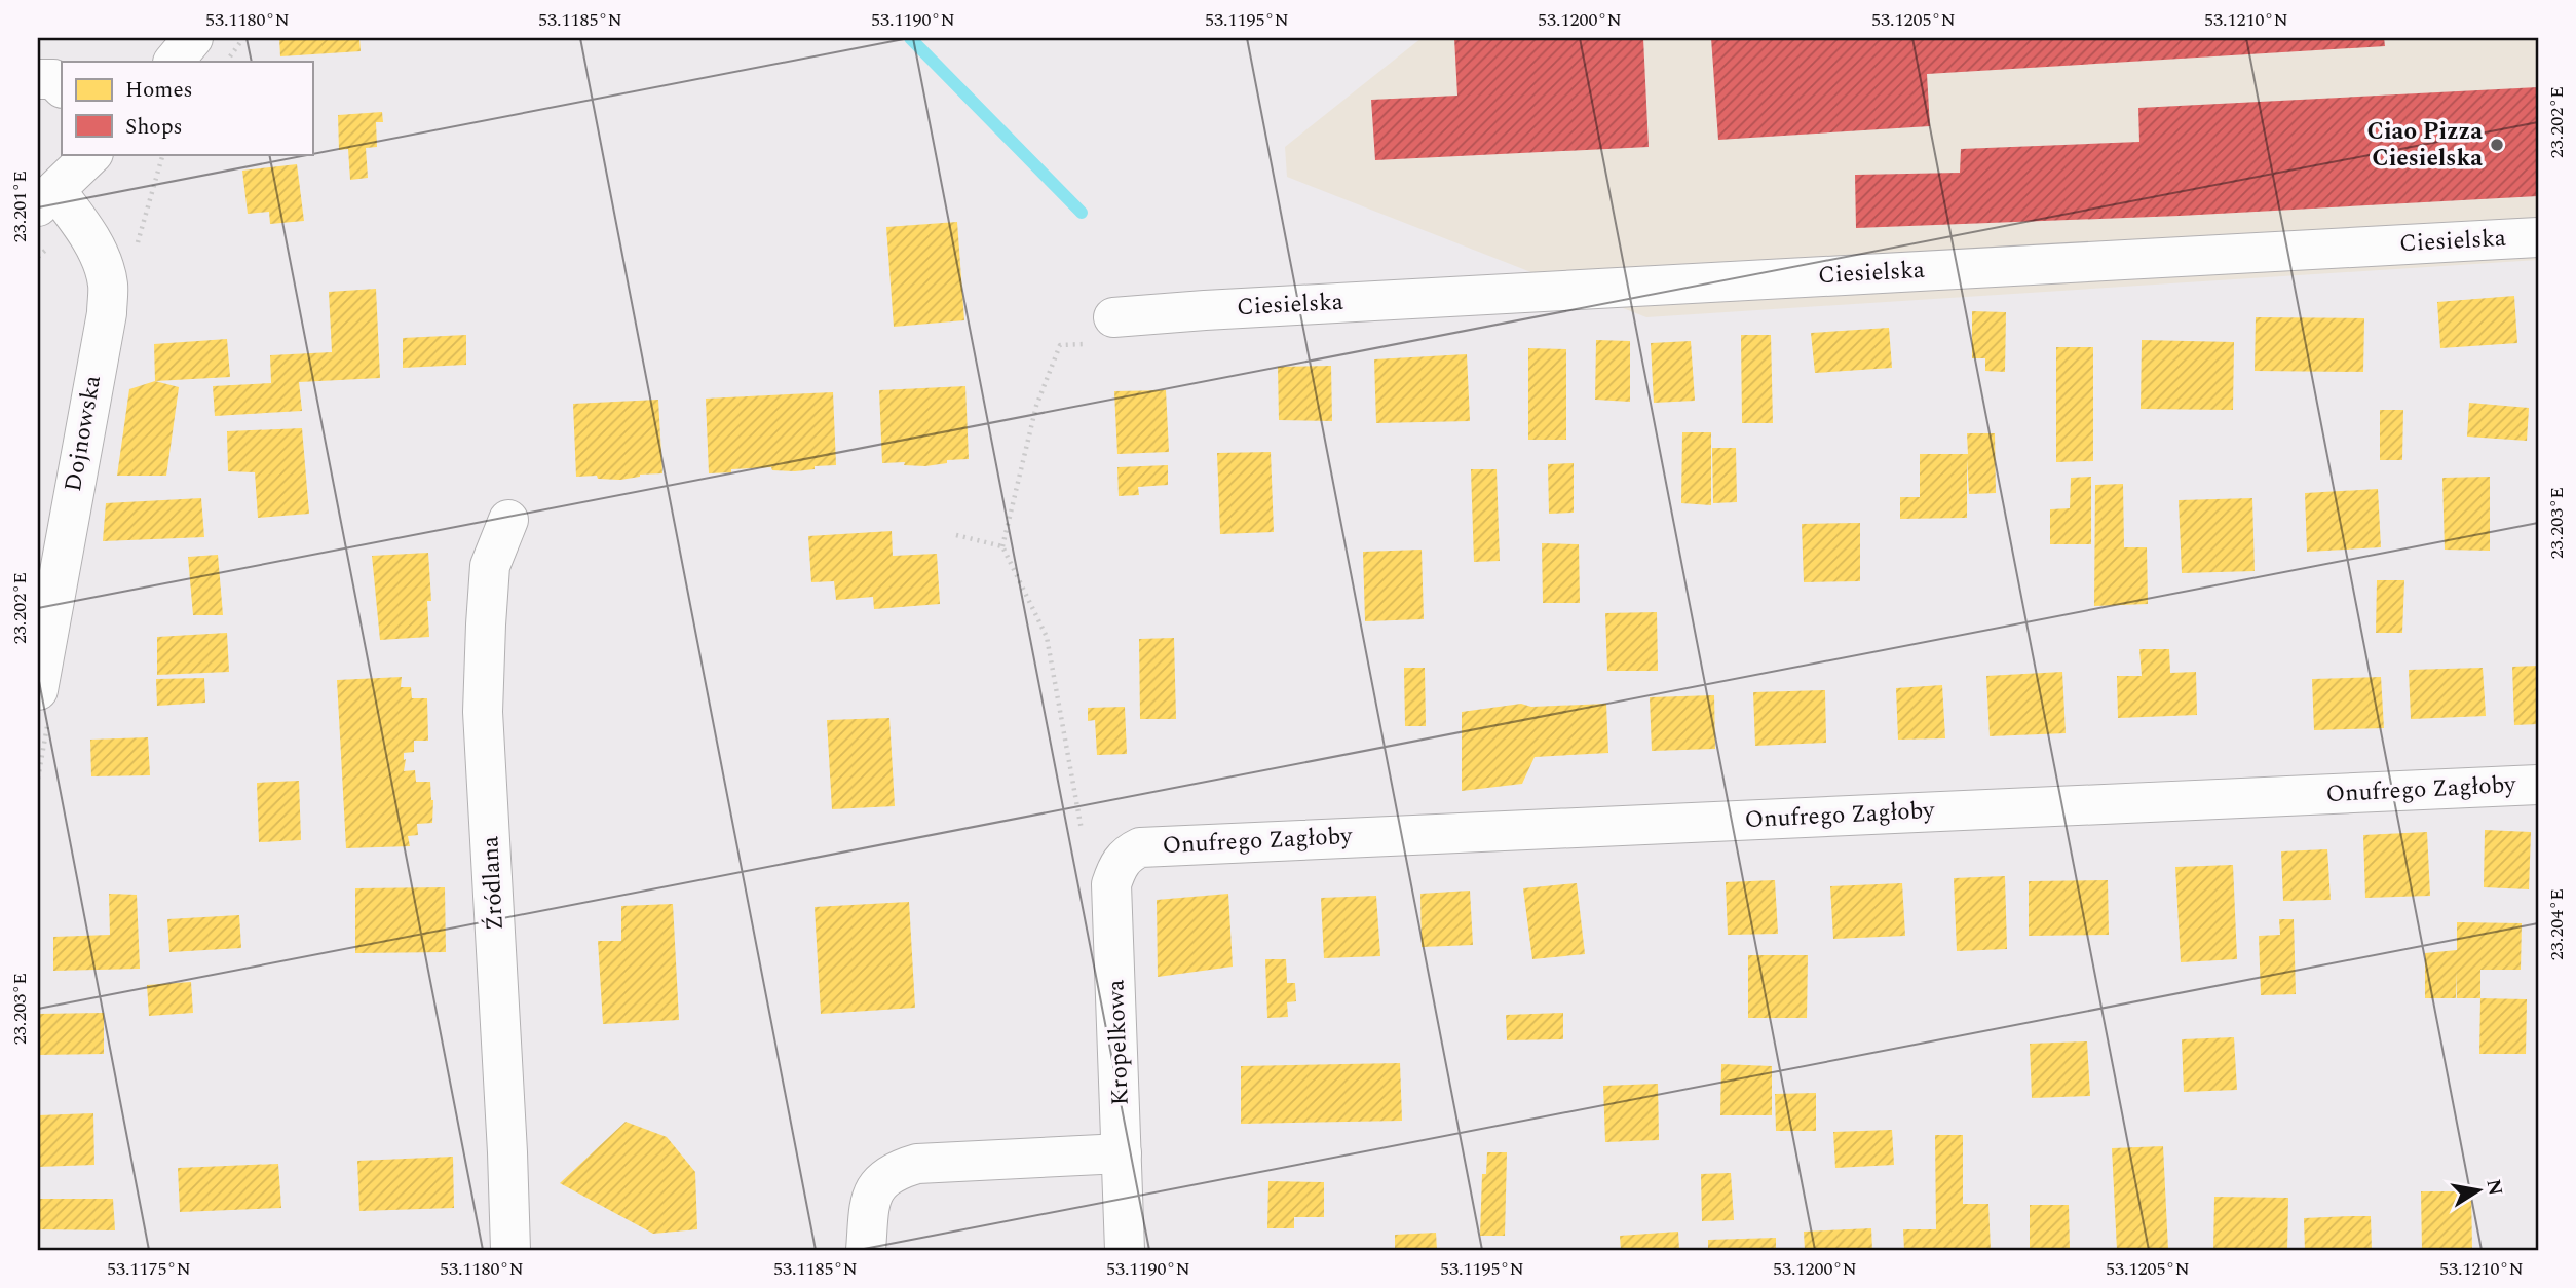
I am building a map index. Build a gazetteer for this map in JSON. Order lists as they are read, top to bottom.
{
  "streets": {
    "main road": [
      "Ciesielska",
      "Dojnowska",
      "Onufrego Zagłoby",
      "Źródlana",
      "Kropelkowa"
    ]
  },
  "crossings": [
    ["Onufrego Zagłoby", "Kropelkowa"]
  ],
  "places": ["Ciao Pizza Ciesielska"],
  "legend": ["Homes", "Shops"],
  "north": "right",
  "coordinates": [
    "53.1180°N",
    "53.1185°N",
    "53.1190°N",
    "53.1195°N",
    "53.1200°N",
    "53.1205°N",
    "53.1210°N",
    "23.202°E",
    "23.201°E",
    "23.203°E",
    "23.204°E",
    "53.1175°N"
  ]
}
